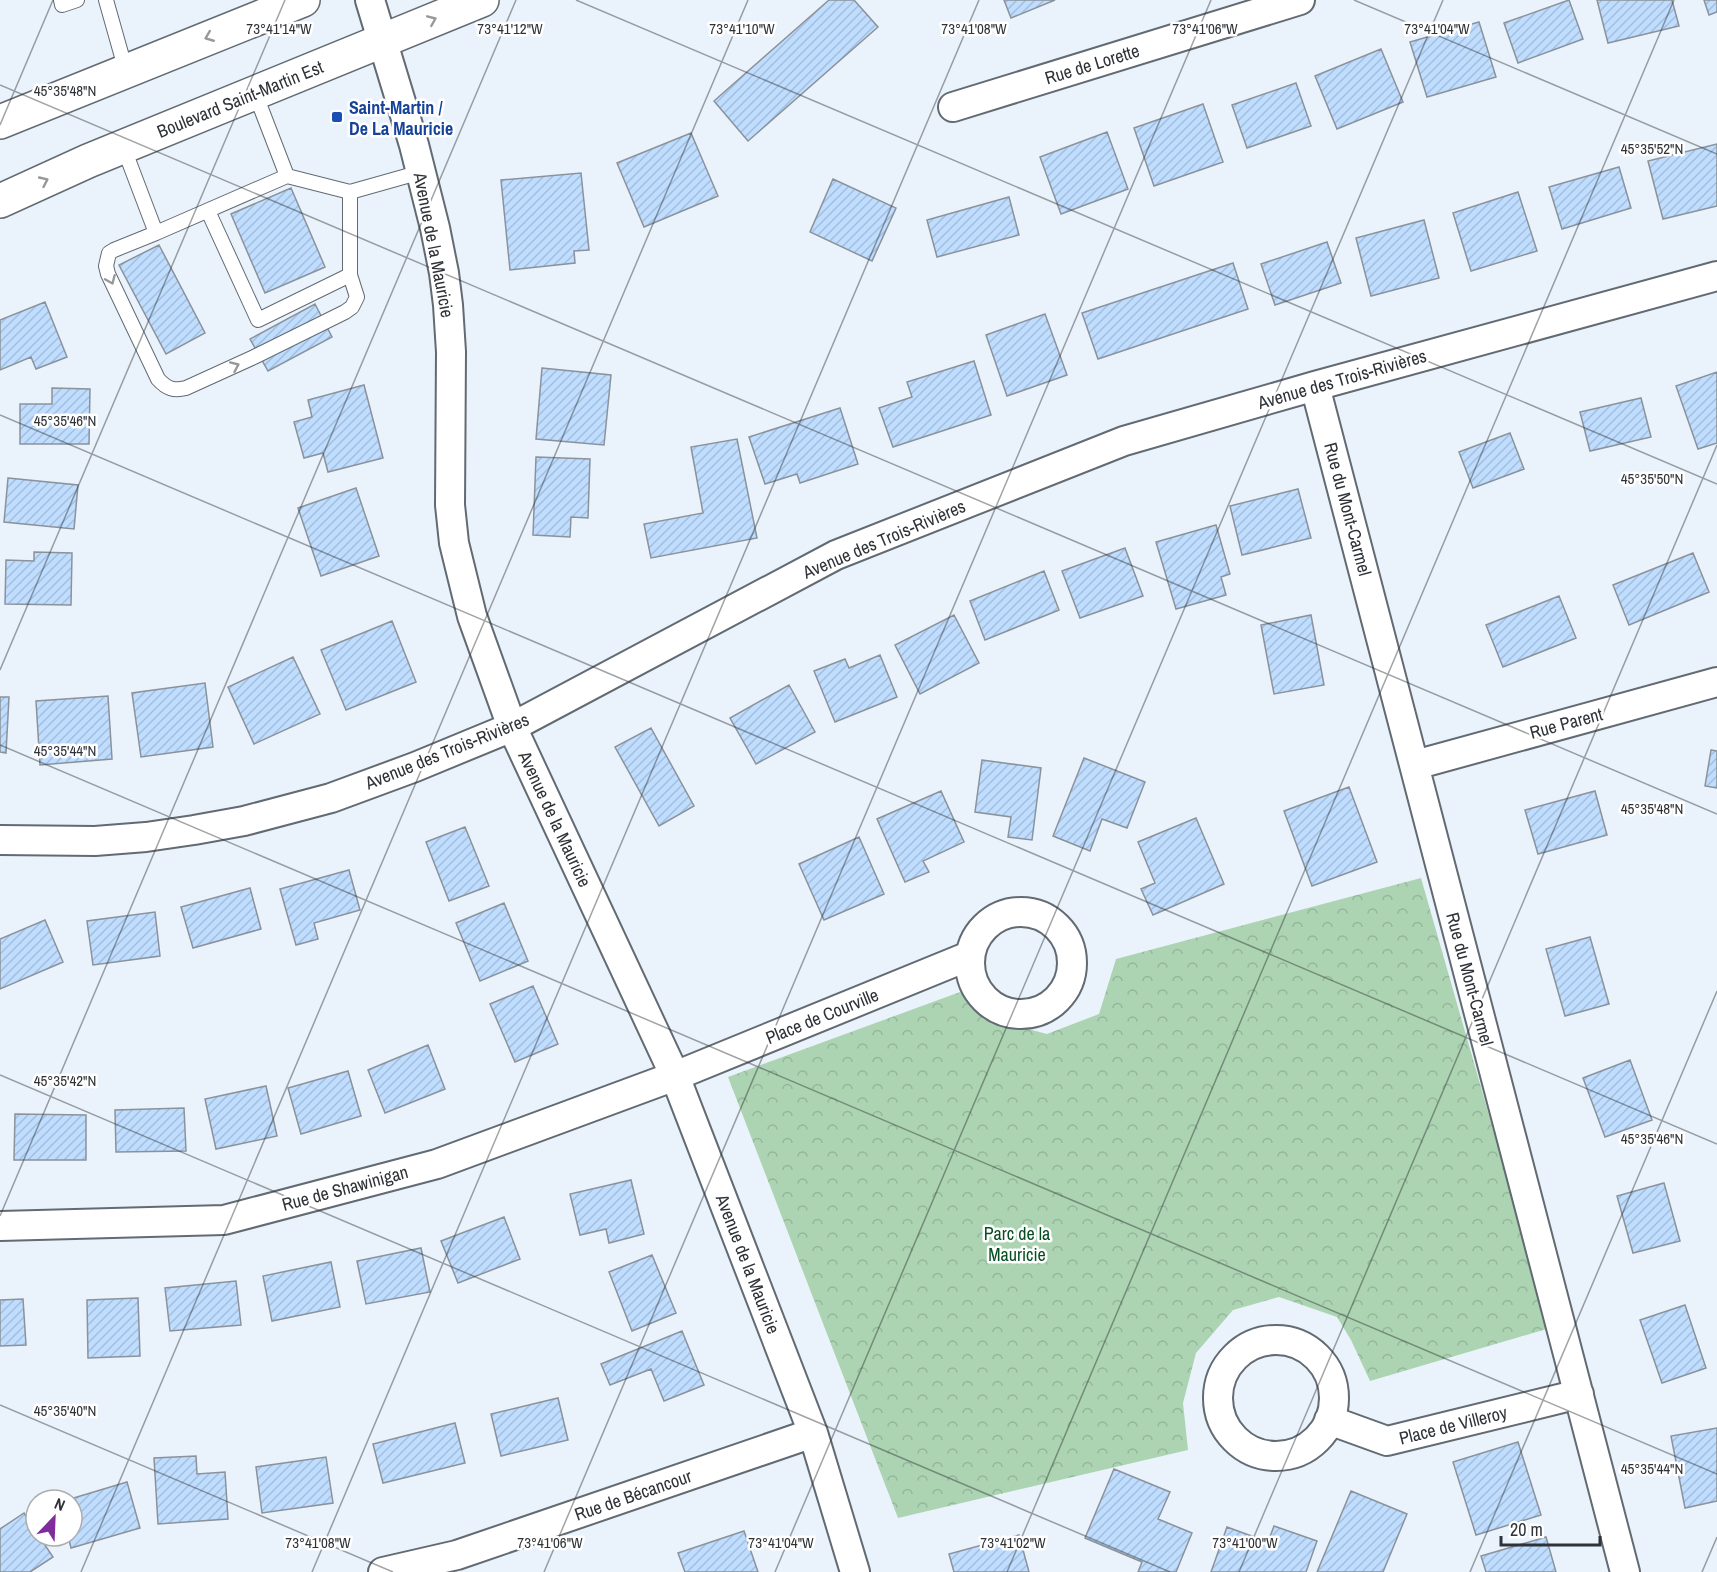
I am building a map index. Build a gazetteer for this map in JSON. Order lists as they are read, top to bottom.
{
  "streets": {
    "main road": ["Boulevard Saint-Martin Est"],
    "street": [
      "Rue de Lorette",
      "Avenue de la Mauricie",
      "Avenue des Trois-Rivières",
      "Rue du Mont-Carmel",
      "Rue Parent",
      "Place de Courville",
      "Rue de Shawinigan",
      "Place de Villeroy",
      "Rue de Bécancour"
    ]
  },
  "crossings": [
    ["Boulevard Saint-Martin Est", "Avenue de la Mauricie"],
    ["Avenue de la Mauricie", "Avenue des Trois-Rivières"],
    ["Avenue de la Mauricie", "Place de Courville"],
    ["Avenue de la Mauricie", "Rue de Shawinigan"],
    ["Avenue de la Mauricie", "Rue de Bécancour"],
    ["Avenue des Trois-Rivières", "Rue du Mont-Carmel"],
    ["Rue du Mont-Carmel", "Rue Parent"],
    ["Rue du Mont-Carmel", "Place de Villeroy"],
    ["Place de Courville", "Rue de Shawinigan"]
  ],
  "parks": ["Parc de la Mauricie"],
  "places": {
    "transit": ["Saint-Martin / De La Mauricie"]
  },
  "scale_bar": "20 m",
  "north": "top right",
  "coordinates": [
    "73°41'14\"W",
    "73°41'12\"W",
    "73°41'10\"W",
    "73°41'08\"W",
    "73°41'06\"W",
    "73°41'04\"W",
    "45°35'48\"N",
    "45°35'52\"N",
    "45°35'46\"N",
    "45°35'50\"N",
    "45°35'44\"N",
    "45°35'42\"N",
    "45°35'40\"N",
    "73°41'02\"W",
    "73°41'00\"W"
  ]
}
